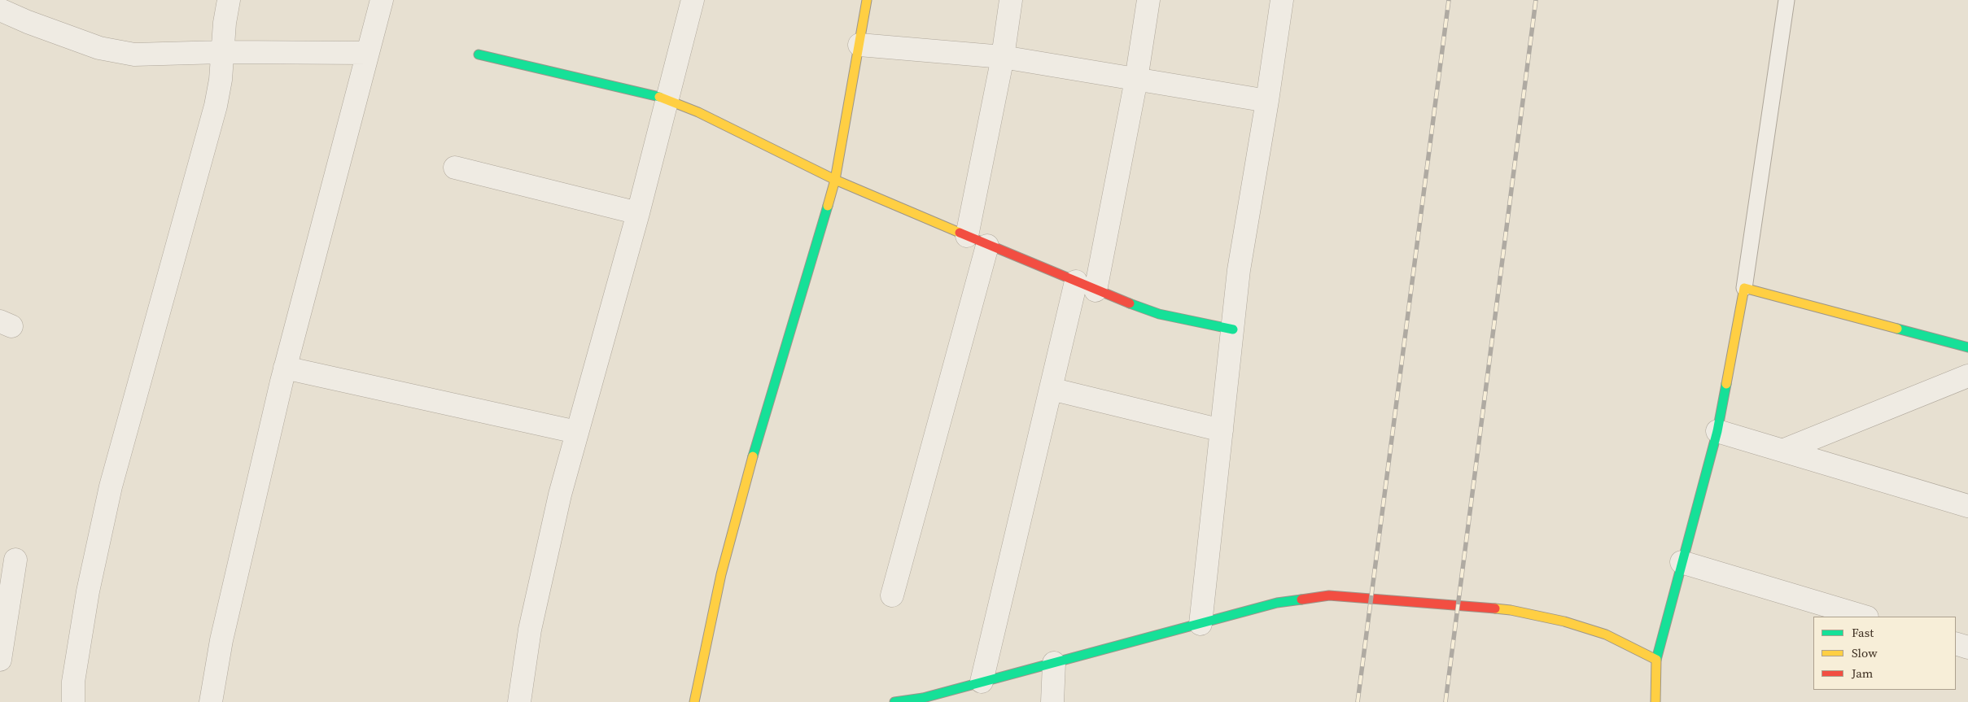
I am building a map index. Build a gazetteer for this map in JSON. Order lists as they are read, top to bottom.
{
  "legend": ["Fast", "Slow", "Jam"]
}
